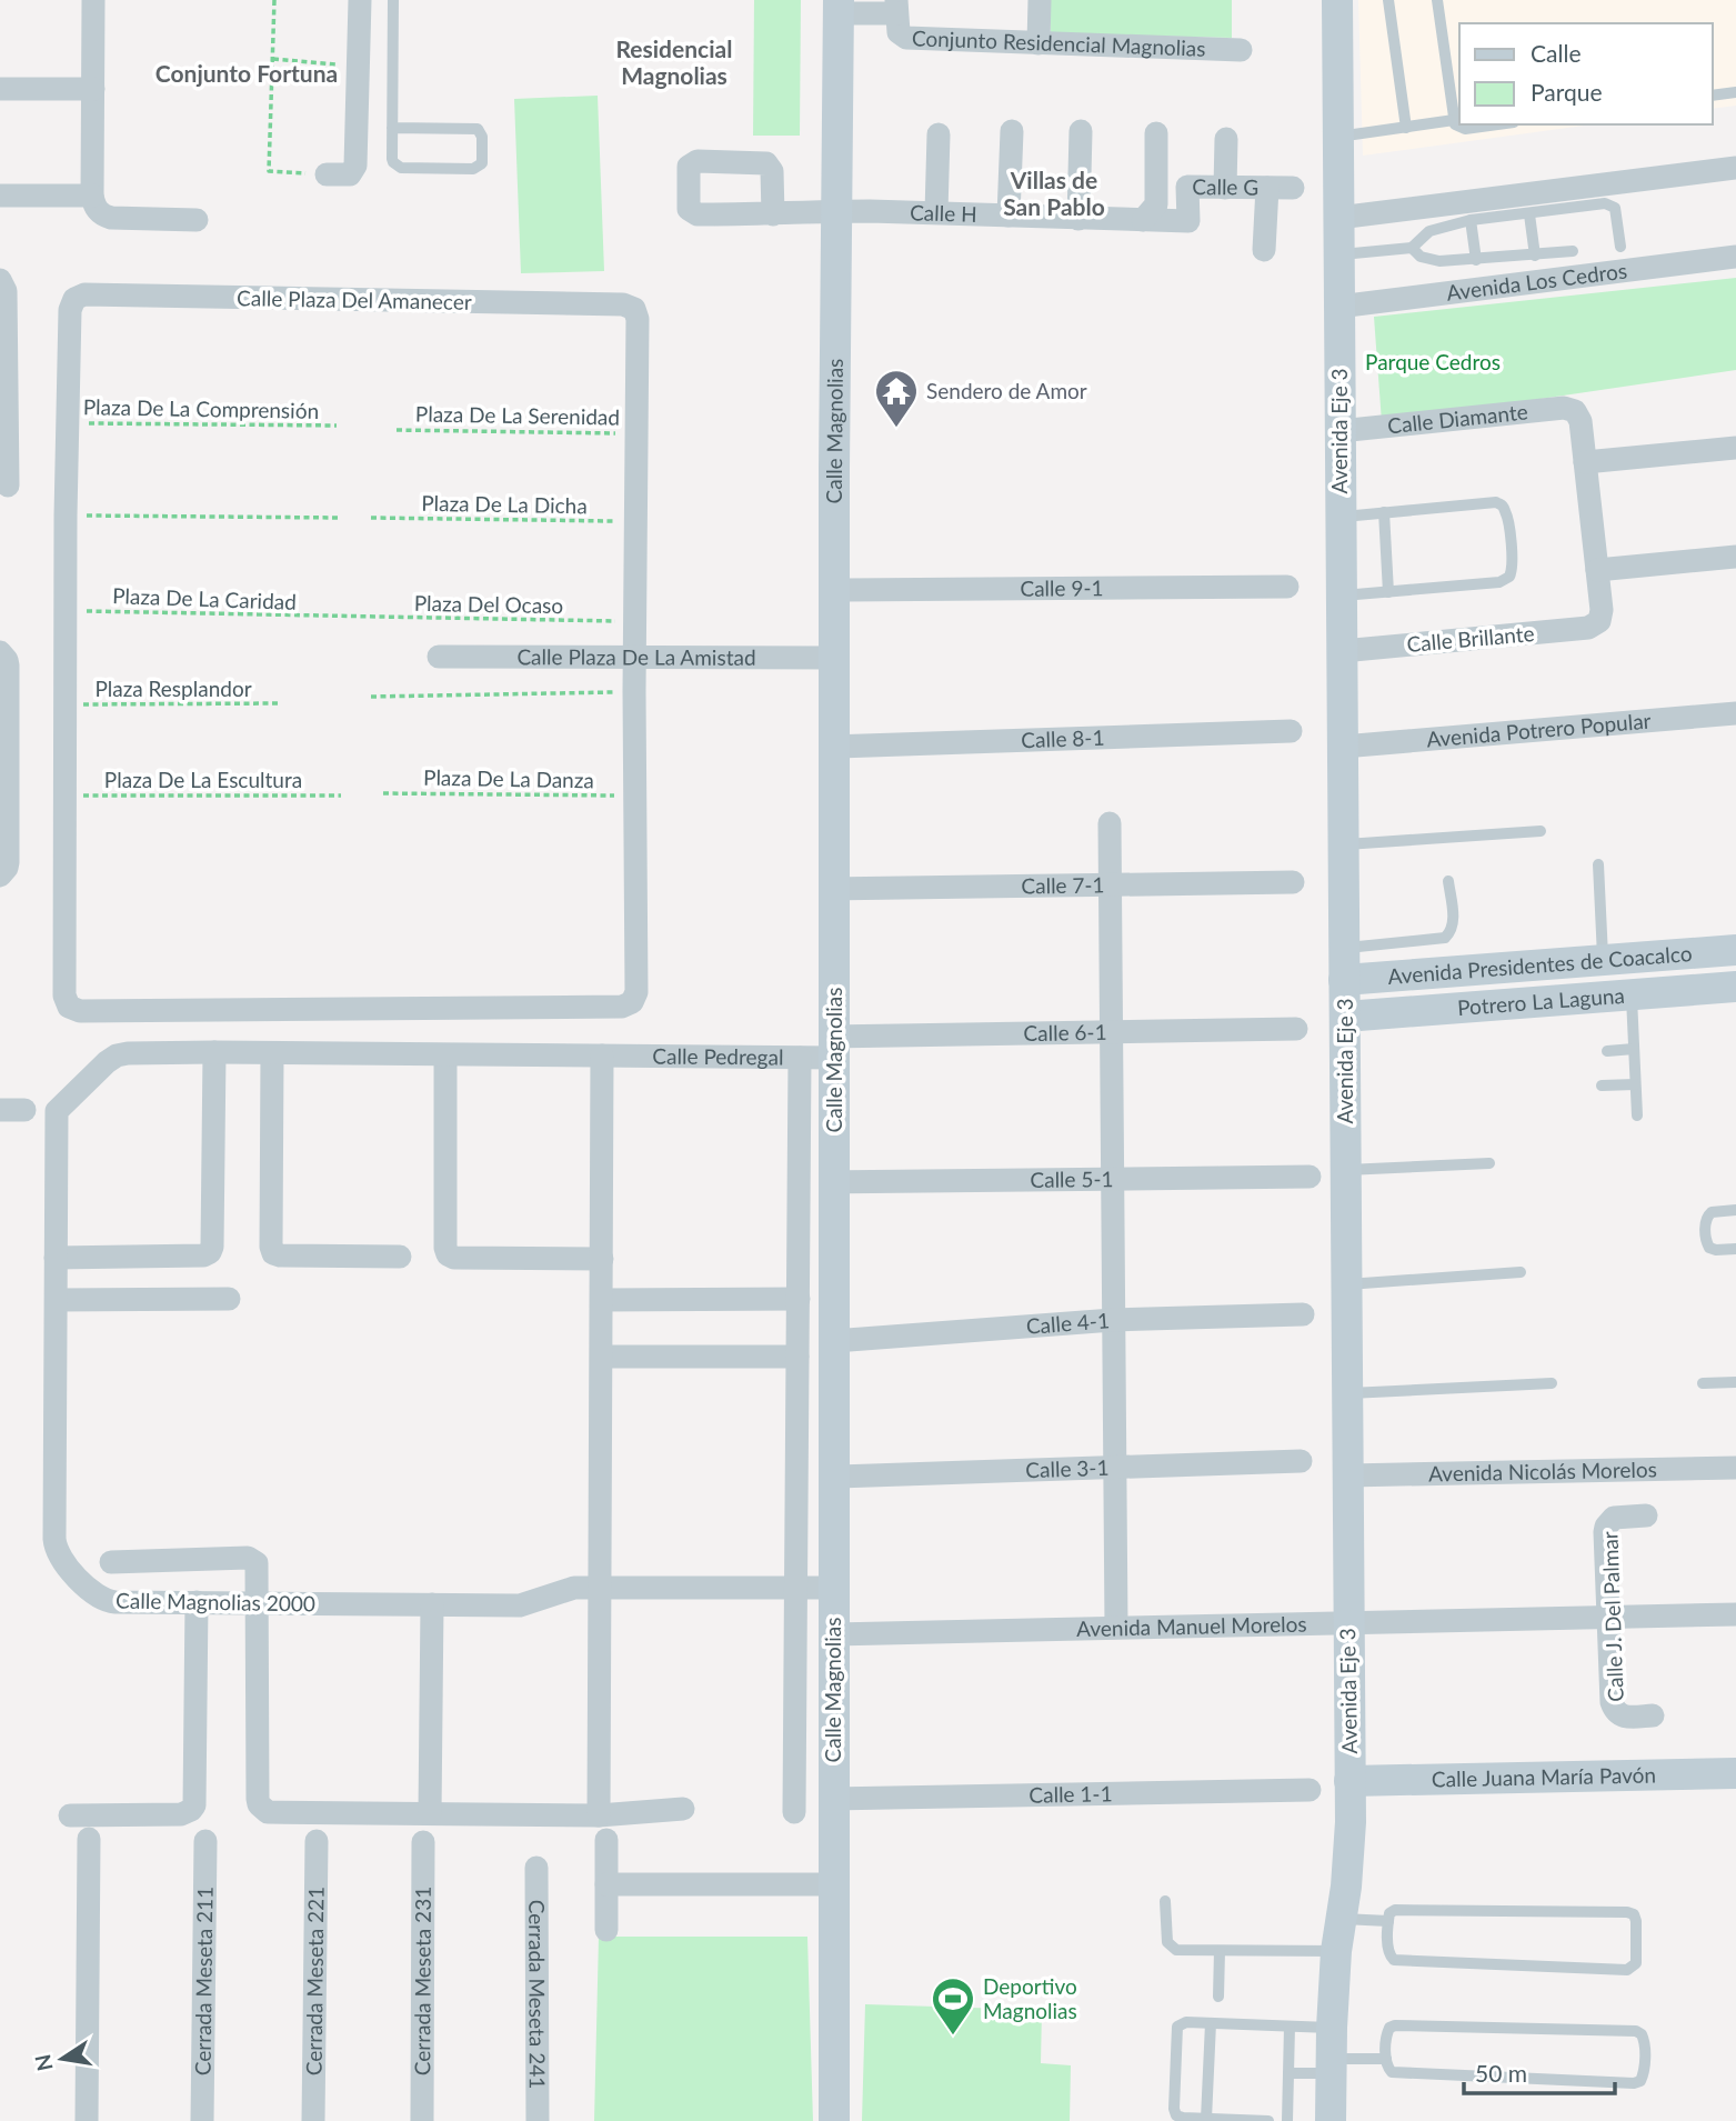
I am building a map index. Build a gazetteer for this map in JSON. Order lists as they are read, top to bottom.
{
  "streets": {
    "street": [
      "Conjunto Residencial Magnolias",
      "Calle G",
      "Calle H",
      "Avenida Los Cedros",
      "Calle Plaza Del Amanecer",
      "Calle Diamante",
      "Calle Magnolias",
      "Avenida Eje 3",
      "Calle 9-1",
      "Calle Brillante",
      "Calle Plaza De La Amistad",
      "Avenida Potrero Popular",
      "Calle 8-1",
      "Calle 7-1",
      "Avenida Presidentes de Coacalco",
      "Potrero La Laguna",
      "Calle 6-1",
      "Calle Pedregal",
      "Calle 5-1",
      "Calle 4-1",
      "Calle 3-1",
      "Avenida Nicolás Morelos",
      "Calle Magnolias 2000",
      "Calle J. Del Palmar",
      "Avenida Manuel Morelos",
      "Calle Juana María Pavón",
      "Calle 1-1",
      "Cerrada Meseta 211",
      "Cerrada Meseta 221",
      "Cerrada Meseta 231",
      "Cerrada Meseta 241"
    ],
    "path": [
      "Plaza De La Comprensión",
      "Plaza De La Serenidad",
      "Plaza De La Dicha",
      "Plaza De La Caridad",
      "Plaza Del Ocaso",
      "Plaza Resplandor",
      "Plaza De La Danza",
      "Plaza De La Escultura"
    ]
  },
  "crossings": [
    ["Conjunto Residencial Magnolias", "Calle Magnolias"],
    ["Calle G", "Calle H"],
    ["Calle H", "Calle Magnolias"],
    ["Avenida Los Cedros", "Avenida Eje 3"],
    ["Calle Plaza Del Amanecer", "Plaza De La Comprensión"],
    ["Calle Plaza Del Amanecer", "Plaza De La Serenidad"],
    ["Calle Diamante", "Avenida Eje 3"],
    ["Calle Magnolias", "Calle 9-1"],
    ["Calle Magnolias", "Calle Plaza De La Amistad"],
    ["Calle Magnolias", "Calle 8-1"],
    ["Calle Magnolias", "Calle 7-1"],
    ["Calle Magnolias", "Calle 6-1"],
    ["Calle Magnolias", "Calle Pedregal"],
    ["Calle Magnolias", "Calle 5-1"],
    ["Calle Magnolias", "Calle 4-1"],
    ["Calle Magnolias", "Calle 3-1"],
    ["Calle Magnolias", "Calle Magnolias 2000"],
    ["Calle Magnolias", "Avenida Manuel Morelos"],
    ["Calle Magnolias", "Calle 1-1"],
    ["Avenida Eje 3", "Calle Brillante"],
    ["Avenida Eje 3", "Avenida Potrero Popular"],
    ["Avenida Eje 3", "Avenida Presidentes de Coacalco"],
    ["Avenida Eje 3", "Potrero La Laguna"],
    ["Avenida Eje 3", "Avenida Nicolás Morelos"],
    ["Avenida Eje 3", "Avenida Manuel Morelos"],
    ["Avenida Eje 3", "Calle Juana María Pavón"],
    ["Plaza De La Caridad", "Plaza Del Ocaso"],
    ["Calle 6-1", "Calle Pedregal"],
    ["Calle J. Del Palmar", "Avenida Manuel Morelos"]
  ],
  "districts": ["Residencial Magnolias", "Conjunto Fortuna", "Villas de San Pablo"],
  "parks": ["Parque Cedros"],
  "places": {
    "temple": ["Sendero de Amor"],
    "sports": ["Deportivo Magnolias"]
  },
  "legend": ["Calle", "Parque"],
  "scale_bar": "50 m",
  "north": "left"
}
